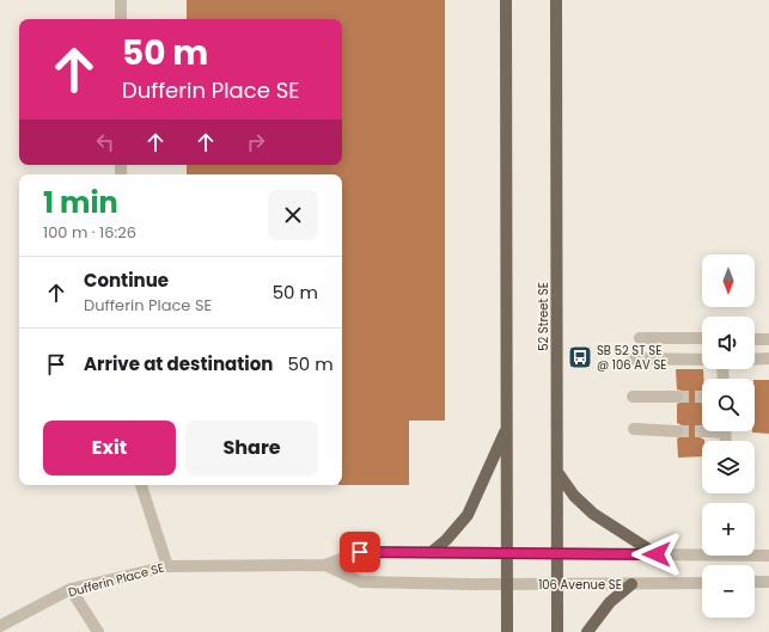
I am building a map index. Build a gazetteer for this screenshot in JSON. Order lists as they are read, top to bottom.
{
  "streets": {
    "main road": ["52 Street SE"],
    "street": ["Dufferin Place SE", "106 Avenue SE"]
  },
  "crossings": [
    ["52 Street SE", "106 Avenue SE"],
    ["Dufferin Place SE", "106 Avenue SE"]
  ],
  "places": {
    "bus stop": ["SB 52 ST SE @ 106 AV SE"]
  },
  "north": "bottom",
  "page": {
    "turn": ["50 m", "Dufferin Place SE"],
    "heading": ["1 min", "100 m · 16:26"],
    "map_buttons": ["+", "−"],
    "list": [
      {
        "name": "Continue",
        "note": "Dufferin Place SE",
        "value": "50 m"
      },
      {
        "name": "Arrive at destination",
        "value": "50 m"
      }
    ],
    "buttons": ["Exit", "Share"]
  }
}
